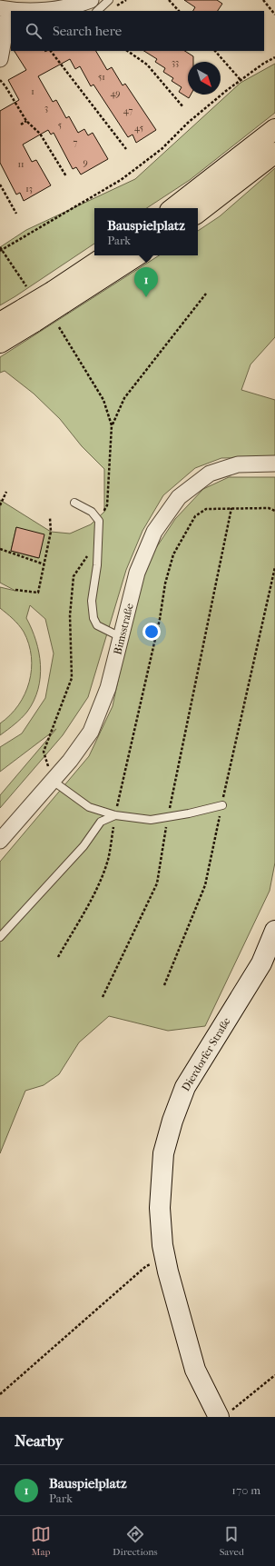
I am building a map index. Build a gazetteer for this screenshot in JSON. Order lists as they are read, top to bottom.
{
  "streets": {
    "main road": ["Dierdorfer Straße"],
    "street": ["Bimsstraße"]
  },
  "house_numbers": [
    "33",
    "51",
    "1",
    "49",
    "3",
    "47",
    "5",
    "45",
    "7",
    "9",
    "11",
    "13"
  ],
  "north": "bottom right",
  "page": {
    "search": "Search here",
    "popup": ["Bauspielplatz", "Park"],
    "pins": "1",
    "heading": "Nearby",
    "list": [
      {
        "mark": "1",
        "name": "Bauspielplatz",
        "note": "Park",
        "value": "170 m"
      }
    ],
    "nav": ["Map", "Directions", "Saved"]
  }
}
